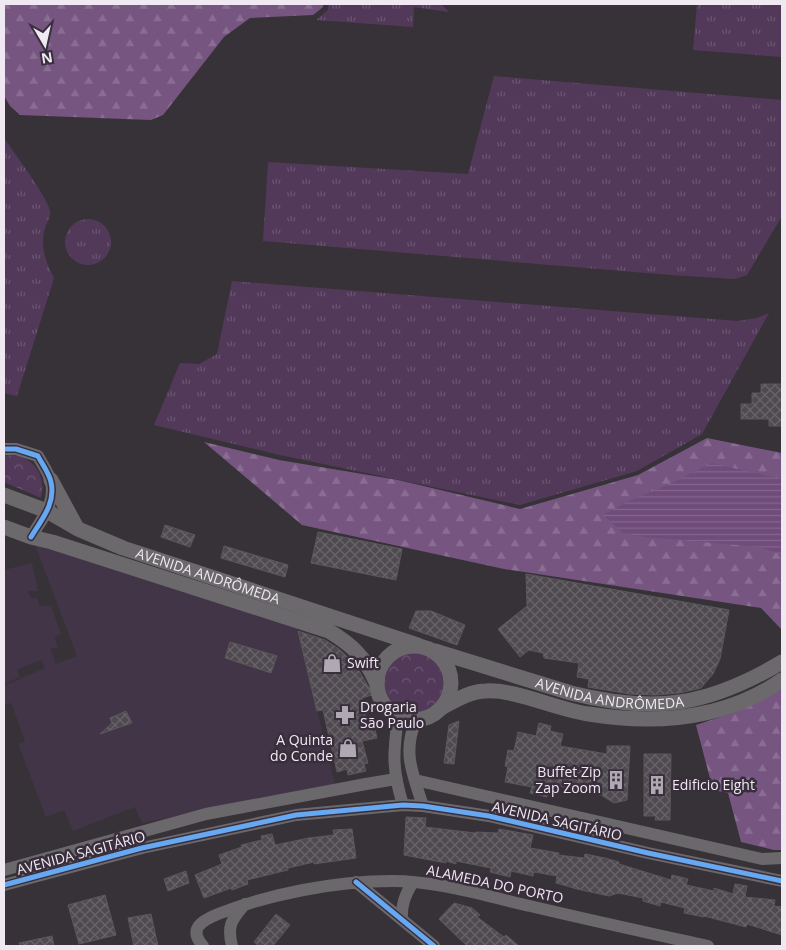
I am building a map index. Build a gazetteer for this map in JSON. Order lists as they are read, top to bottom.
{
  "streets": {
    "main road": ["AVENIDA ANDRÔMEDA"],
    "street": ["AVENIDA SAGITÁRIO", "ALAMEDA DO PORTO"]
  },
  "places": {
    "shop": ["Swift", "A Quinta do Conde"],
    "pharmacy": ["Drogaria São Paulo"],
    "building": ["Buffet Zip Zap Zoom", "Edificio Eight"]
  },
  "north": "bottom"
}
